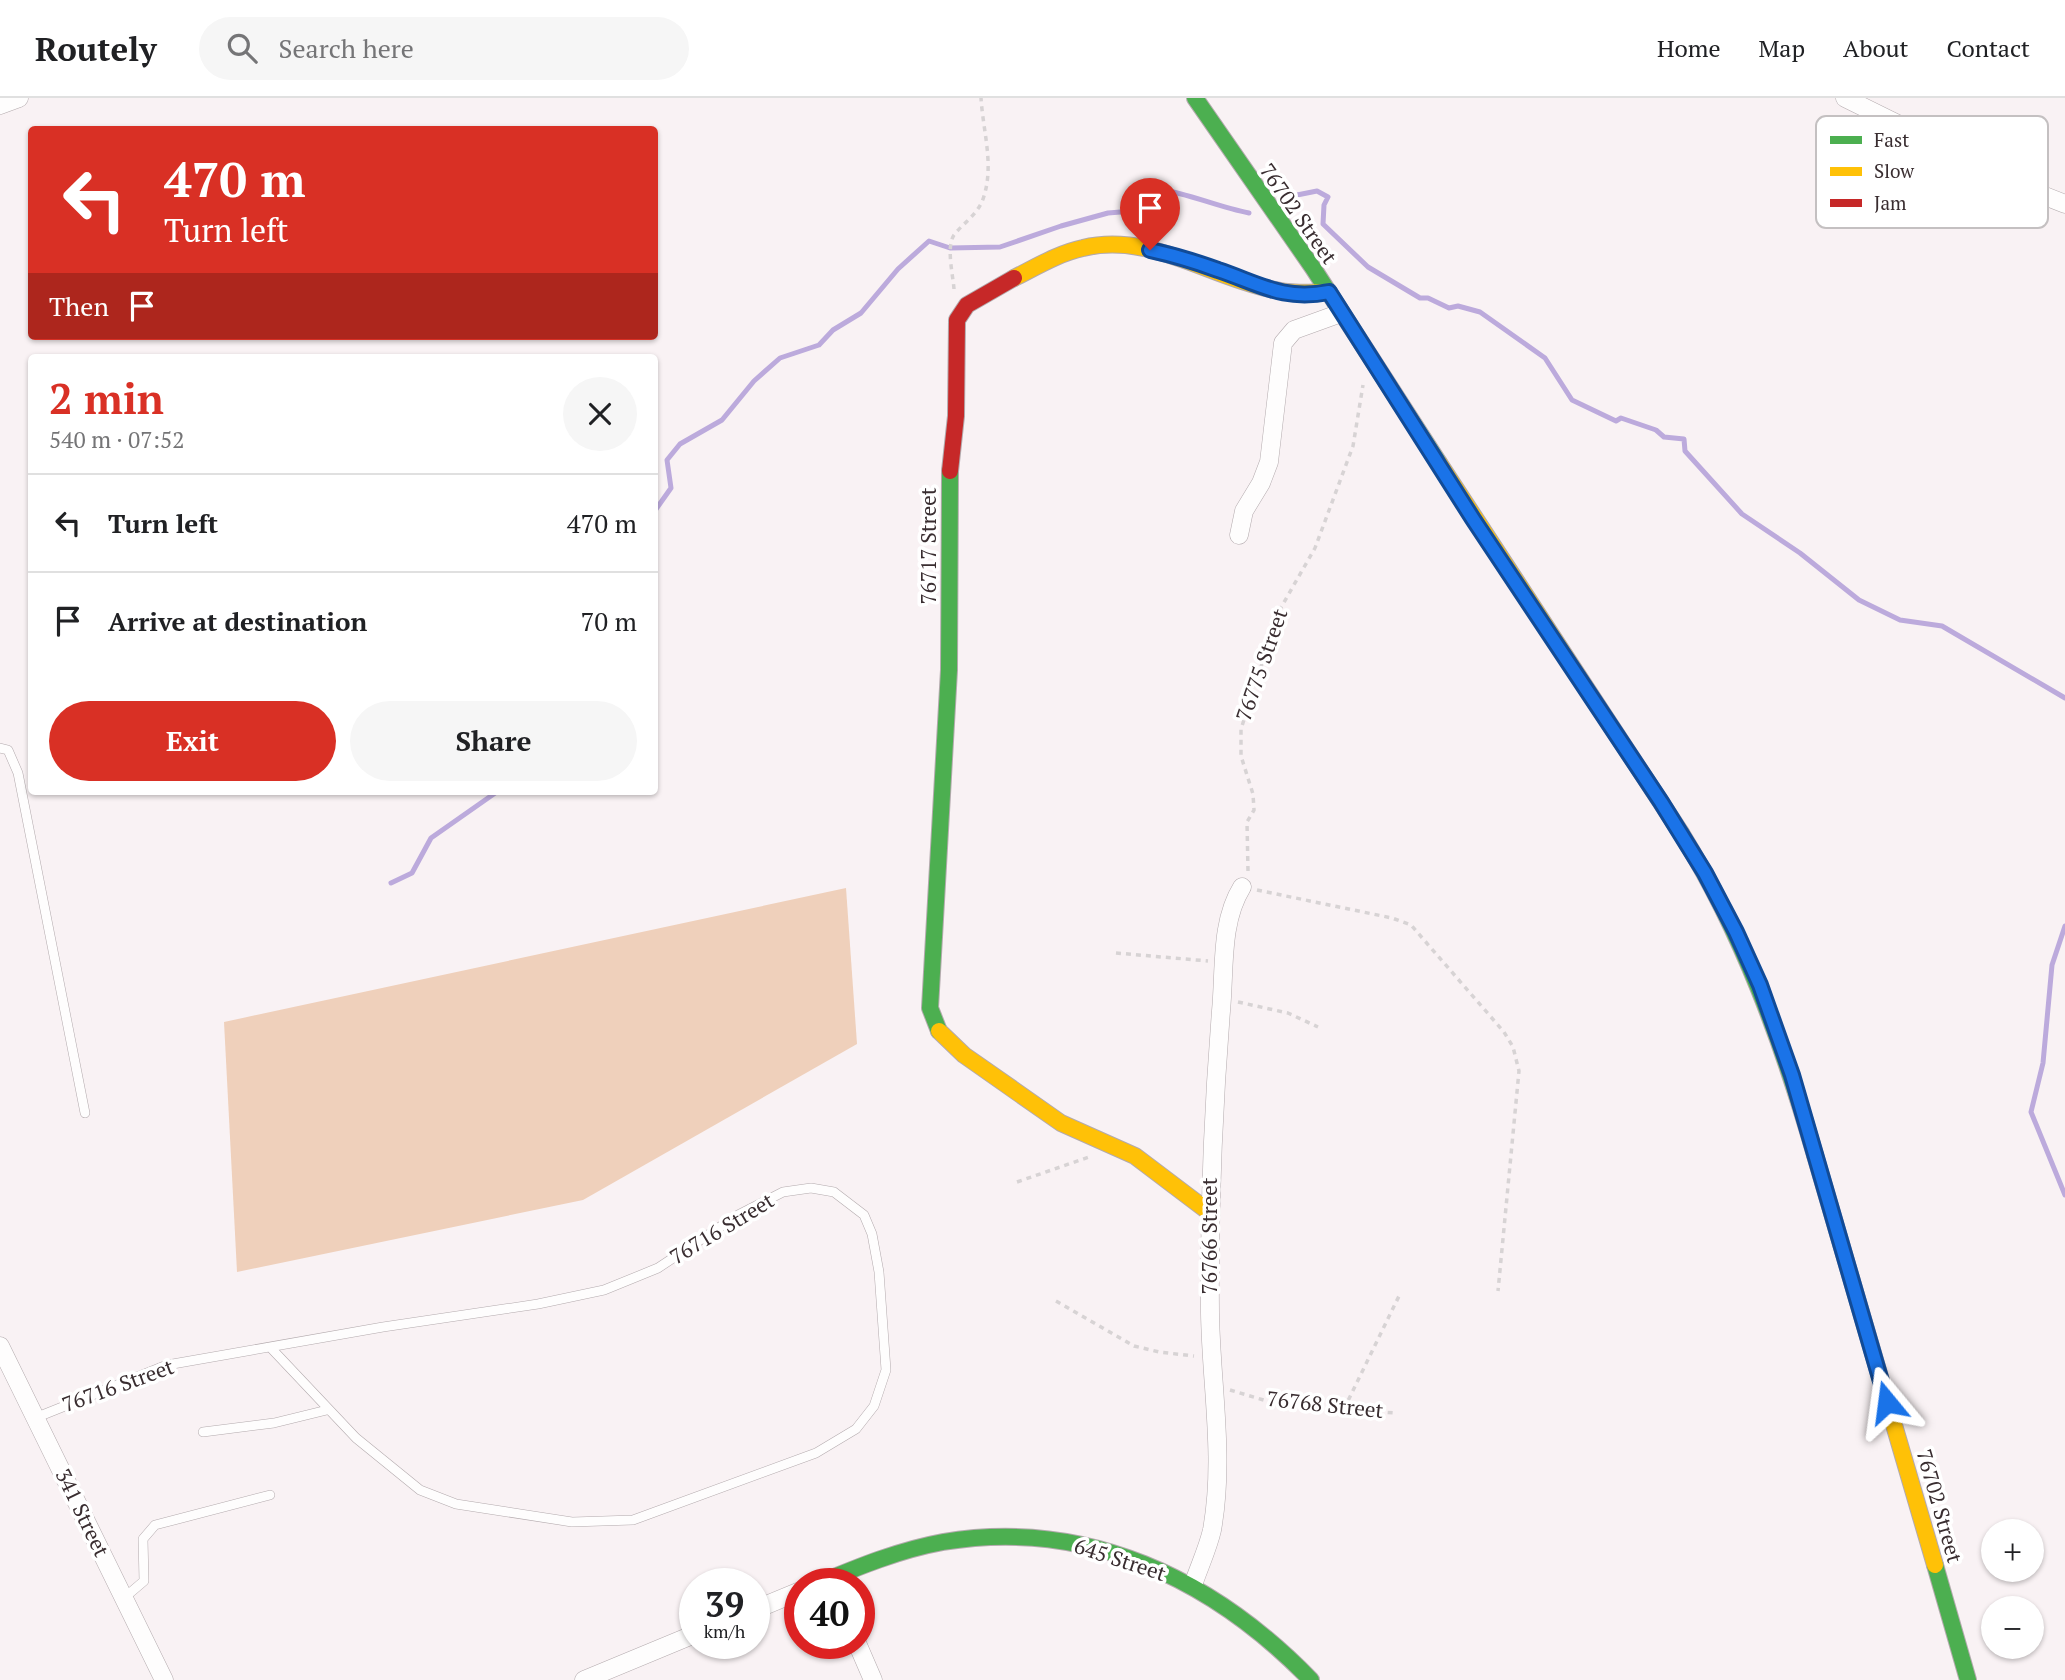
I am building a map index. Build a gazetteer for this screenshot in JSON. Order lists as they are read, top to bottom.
{
  "streets": {
    "street": [
      "76702 Street",
      "76717 Street",
      "76766 Street",
      "341 Street",
      "645 Street"
    ],
    "lane": ["76716 Street"],
    "path": ["76775 Street", "76768 Street"]
  },
  "crossings": [
    ["76775 Street", "76766 Street"],
    ["76716 Street", "341 Street"],
    ["76766 Street", "76768 Street"],
    ["76766 Street", "645 Street"]
  ],
  "legend": ["Fast", "Slow", "Jam"],
  "page": {
    "header": "Routely",
    "search": "Search here",
    "nav": [
      "Home",
      "Map",
      "About",
      "Contact"
    ],
    "turn": ["470 m", "Turn left"],
    "then": "Then",
    "heading": ["2 min", "540 m · 07:52"],
    "list": [
      {
        "name": "Turn left",
        "value": "470 m"
      },
      {
        "name": "Arrive at destination",
        "value": "70 m"
      }
    ],
    "buttons": ["Exit", "Share"],
    "map_buttons": ["+", "−"],
    "speed": "39 km/h",
    "limit": "40"
  }
}
